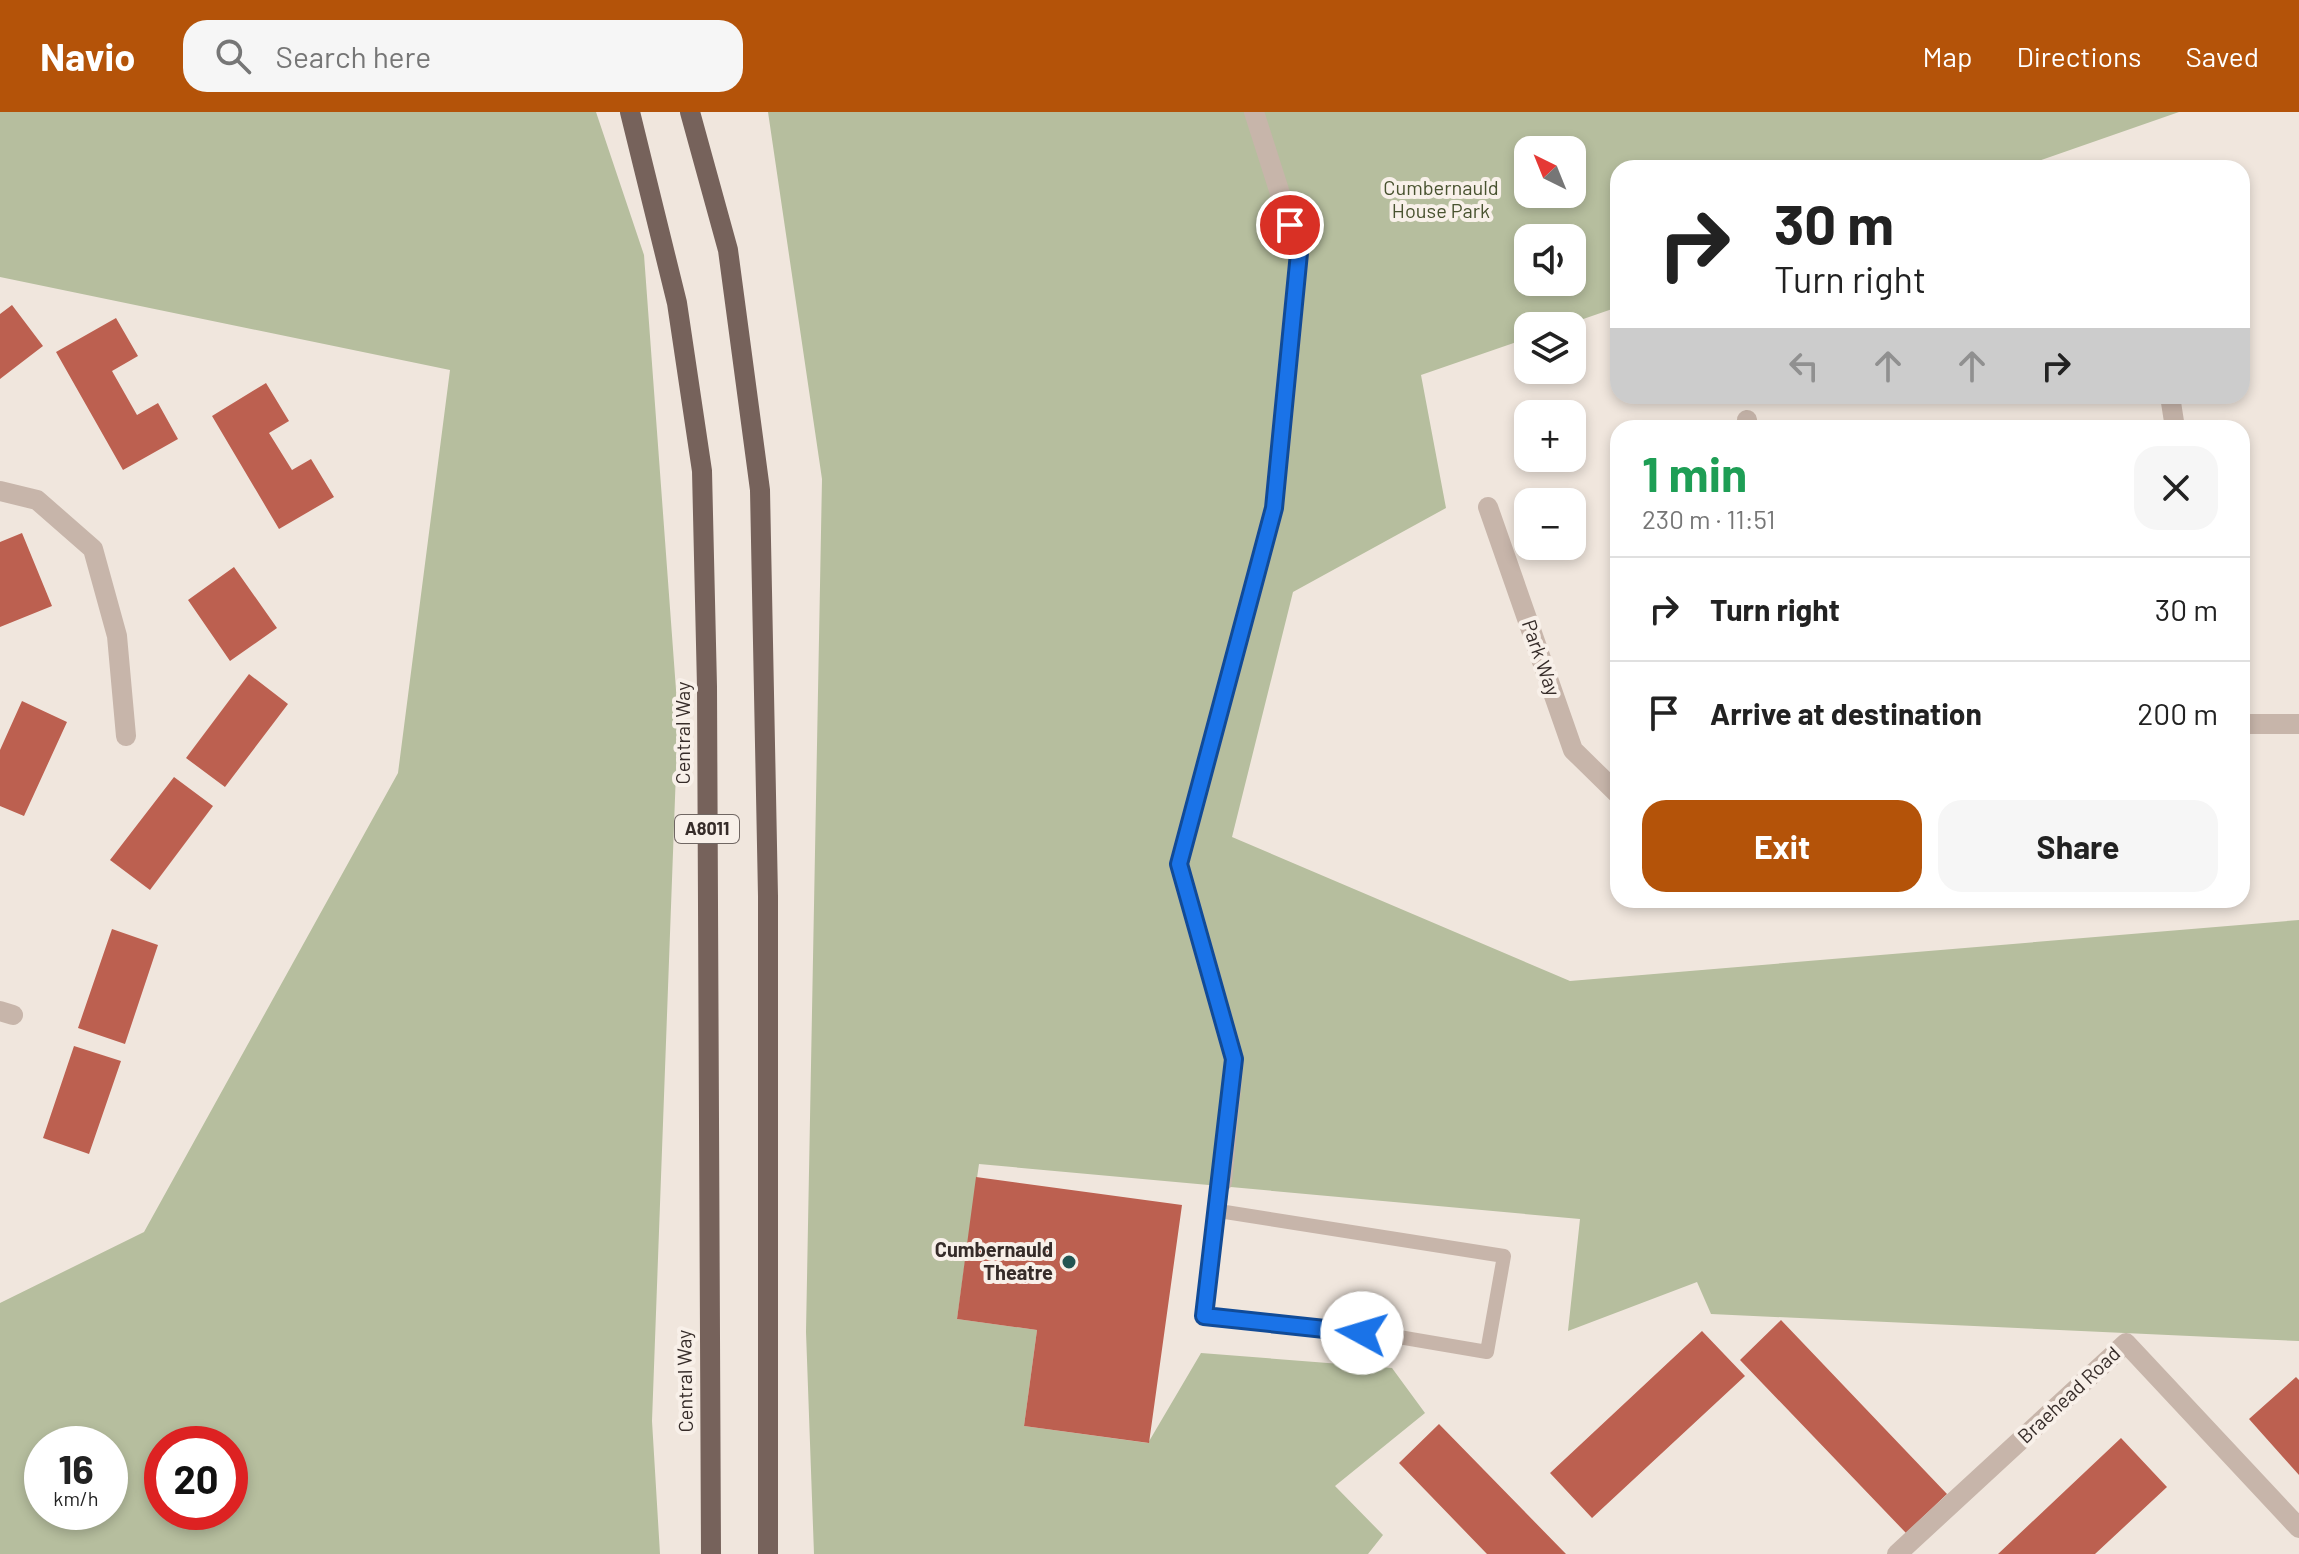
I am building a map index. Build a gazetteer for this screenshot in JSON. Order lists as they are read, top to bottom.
{
  "streets": {
    "main road": ["Central Way", "A8011"],
    "street": ["Park Way", "Braehead Road"]
  },
  "parks": ["Cumbernauld House Park"],
  "places": ["Cumbernauld Theatre"],
  "north": "top left",
  "page": {
    "header": "Navio",
    "search": "Search here",
    "nav": ["Map", "Directions", "Saved"],
    "map_buttons": ["+", "−"],
    "turn": ["30 m", "Turn right"],
    "heading": ["1 min", "230 m · 11:51"],
    "list": [
      {
        "name": "Turn right",
        "value": "30 m"
      },
      {
        "name": "Arrive at destination",
        "value": "200 m"
      }
    ],
    "buttons": ["Exit", "Share"],
    "speed": "16 km/h",
    "limit": "20"
  }
}
